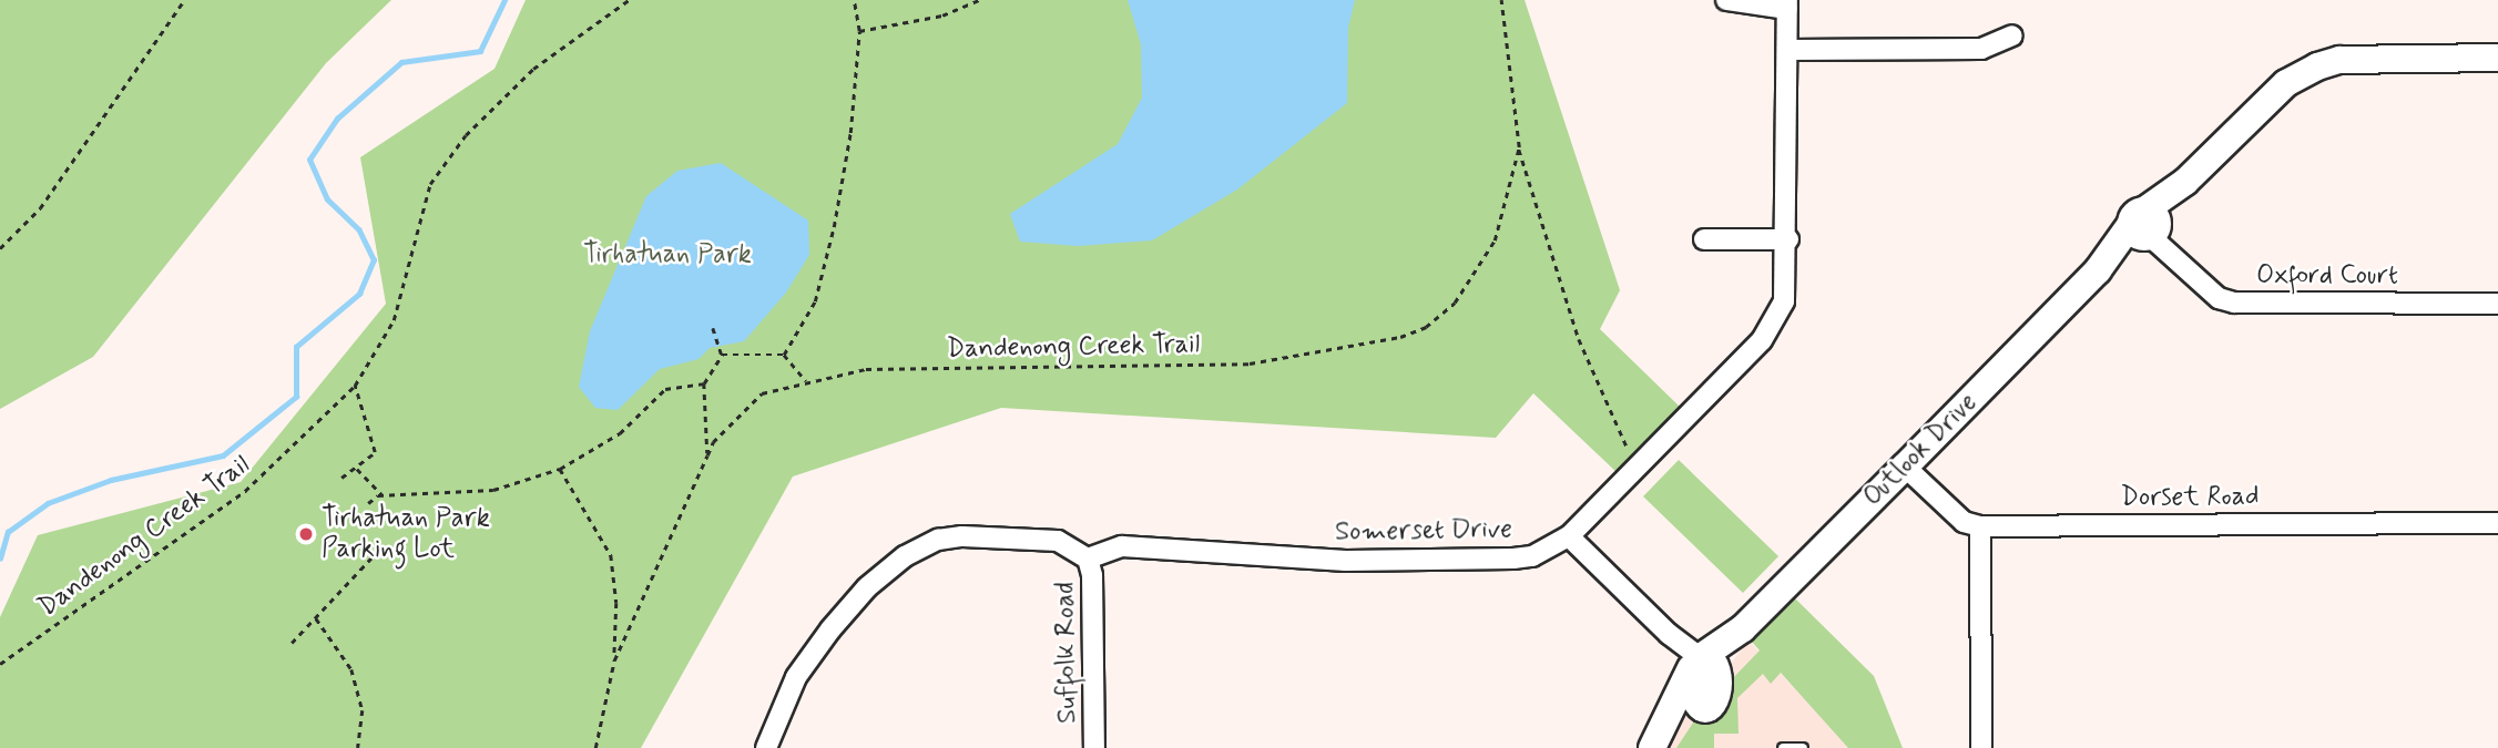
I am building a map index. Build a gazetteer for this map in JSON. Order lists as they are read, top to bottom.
{
  "streets": {
    "street": [
      "Oxford Court",
      "Outlook Drive",
      "Dorset Road",
      "Somerset Drive",
      "Suffolk Road"
    ],
    "path": ["Dandenong Creek Trail"]
  },
  "crossings": [
    ["Oxford Court", "Outlook Drive"],
    ["Somerset Drive", "Suffolk Road"]
  ],
  "parks": ["Tirhatuan Park"],
  "places": ["Tirhatuan Park Parking Lot"]
}
